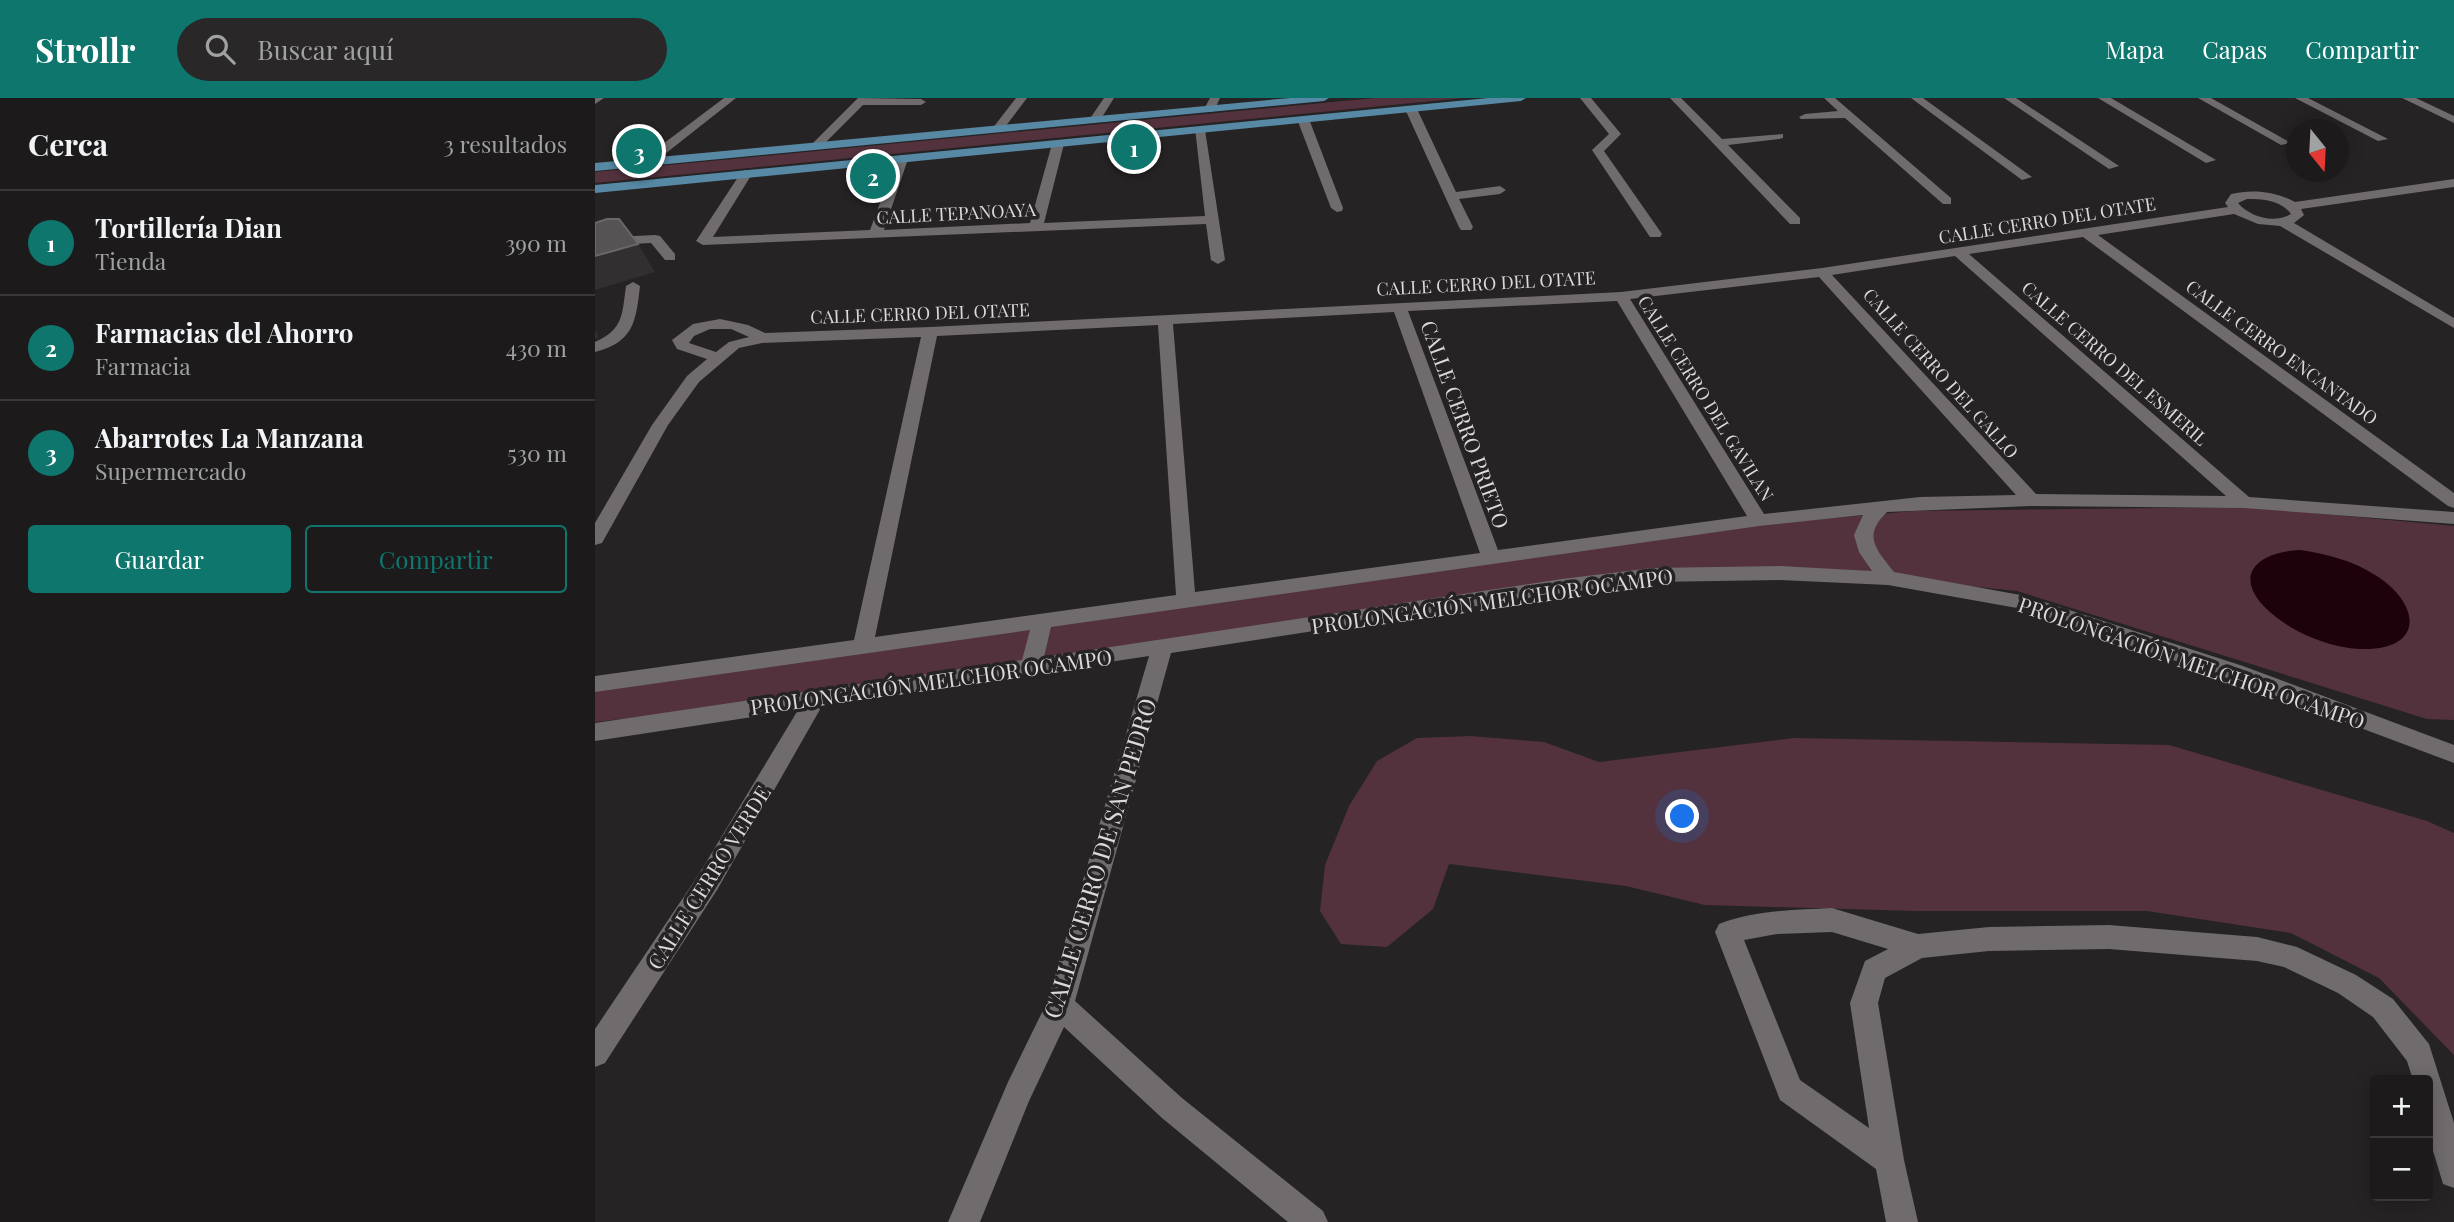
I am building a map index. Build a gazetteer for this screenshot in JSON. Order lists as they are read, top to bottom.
{
  "streets": {
    "street": [
      "CALLE TEPANOAYA",
      "CALLE CERRO DEL OTATE",
      "CALLE CERRO ENCANTADO",
      "CALLE CERRO DEL ESMERIL",
      "CALLE CERRO DEL GALLO",
      "CALLE CERRO DEL GAVILAN",
      "CALLE CERRO PRIETO",
      "PROLONGACIÓN MELCHOR OCAMPO",
      "CALLE CERRO DE SAN PEDRO",
      "CALLE CERRO VERDE"
    ]
  },
  "crossings": [
    ["CALLE CERRO DEL OTATE", "CALLE CERRO ENCANTADO"],
    ["CALLE CERRO DEL OTATE", "CALLE CERRO DEL ESMERIL"],
    ["CALLE CERRO DEL OTATE", "CALLE CERRO DEL GALLO"],
    ["CALLE CERRO DEL OTATE", "CALLE CERRO DEL GAVILAN"],
    ["CALLE CERRO DEL OTATE", "CALLE CERRO PRIETO"],
    ["CALLE CERRO DEL ESMERIL", "PROLONGACIÓN MELCHOR OCAMPO"],
    ["CALLE CERRO DEL GALLO", "PROLONGACIÓN MELCHOR OCAMPO"],
    ["CALLE CERRO DEL GAVILAN", "PROLONGACIÓN MELCHOR OCAMPO"],
    ["CALLE CERRO PRIETO", "PROLONGACIÓN MELCHOR OCAMPO"],
    ["PROLONGACIÓN MELCHOR OCAMPO", "CALLE CERRO DE SAN PEDRO"],
    ["PROLONGACIÓN MELCHOR OCAMPO", "CALLE CERRO VERDE"]
  ],
  "north": "bottom",
  "page": {
    "header": "Strollr",
    "search": "Buscar aquí",
    "nav": ["Mapa", "Capas", "Compartir"],
    "heading": ["Cerca", "3 resultados"],
    "pins": ["1", "3", "2"],
    "list": [
      {
        "mark": "1",
        "name": "Tortillería Dian",
        "note": "Tienda",
        "value": "390 m"
      },
      {
        "mark": "2",
        "name": "Farmacias del Ahorro",
        "note": "Farmacia",
        "value": "430 m"
      },
      {
        "mark": "3",
        "name": "Abarrotes La Manzana",
        "note": "Supermercado",
        "value": "530 m"
      }
    ],
    "buttons": ["Guardar", "Compartir"],
    "map_buttons": ["+", "−"]
  }
}
